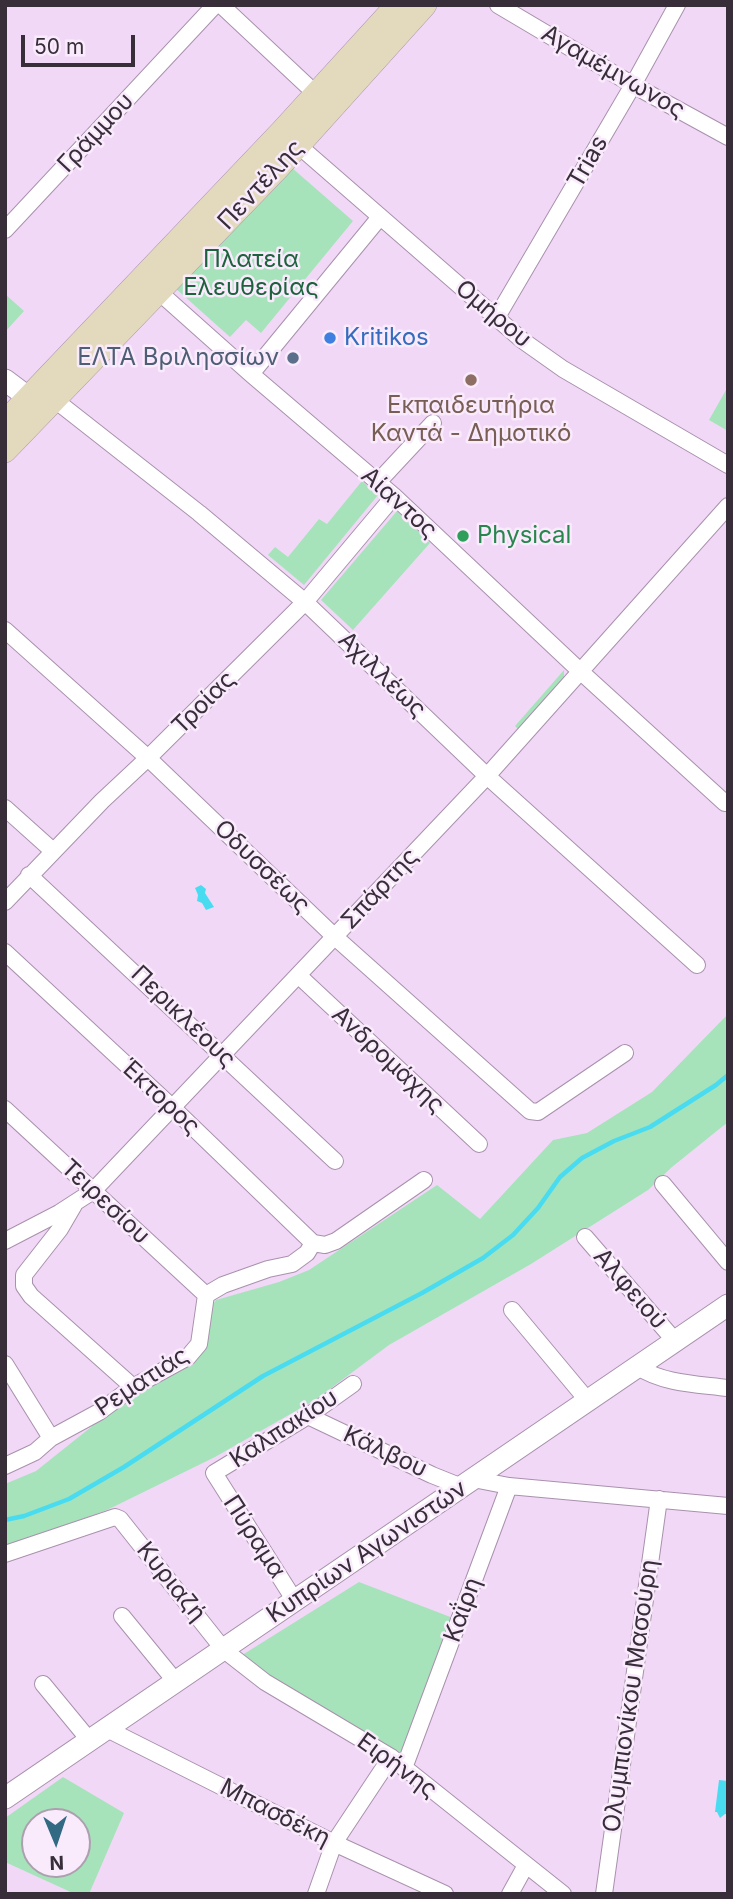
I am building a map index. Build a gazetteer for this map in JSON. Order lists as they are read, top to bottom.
{
  "streets": {
    "main road": ["Πεντέλης"],
    "street": [
      "Αγαμέμνωνος",
      "Γράμμου",
      "Trias",
      "Ομήρου",
      "Αίαντος",
      "Αχιλλέως",
      "Τροίας",
      "Οδυσσέως",
      "Σπάρτης",
      "Περικλέους",
      "Ανδρομάχης",
      "Έκτορος",
      "Τειρεσίου",
      "Αλφειού",
      "Ρεματιάς",
      "Καλπακίου",
      "Κάλβου",
      "Πύραμα",
      "Κυπρίων Αγωνιστών",
      "Κυριαζή",
      "Καΐρη",
      "Ολυμπιονίκου Μασούρη",
      "Ειρήνης",
      "Μπασδέκη"
    ]
  },
  "crossings": [
    ["Αγαμέμνωνος", "Trias"],
    ["Trias", "Ομήρου"],
    ["Πεντέλης", "Ομήρου"],
    ["Πεντέλης", "Αίαντος"],
    ["Πεντέλης", "Αχιλλέως"],
    ["Αίαντος", "Τροίας"],
    ["Αίαντος", "Σπάρτης"],
    ["Αχιλλέως", "Τροίας"],
    ["Αχιλλέως", "Σπάρτης"],
    ["Τροίας", "Οδυσσέως"],
    ["Τροίας", "Περικλέους"],
    ["Οδυσσέως", "Σπάρτης"],
    ["Σπάρτης", "Περικλέους"],
    ["Σπάρτης", "Ανδρομάχης"],
    ["Σπάρτης", "Έκτορος"],
    ["Σπάρτης", "Τειρεσίου"],
    ["Τειρεσίου", "Ρεματιάς"],
    ["Αλφειού", "Κυπρίων Αγωνιστών"],
    ["Καλπακίου", "Κάλβου"],
    ["Καλπακίου", "Πύραμα"],
    ["Κάλβου", "Κυπρίων Αγωνιστών"],
    ["Πύραμα", "Κυπρίων Αγωνιστών"],
    ["Κυπρίων Αγωνιστών", "Κυριαζή"],
    ["Κυπρίων Αγωνιστών", "Ειρήνης"],
    ["Κυπρίων Αγωνιστών", "Μπασδέκη"],
    ["Κυριαζή", "Ειρήνης"],
    ["Καΐρη", "Ειρήνης"]
  ],
  "parks": ["Πλατεία Ελευθερίας"],
  "places": [
    "Kritikos",
    "ΕΛΤΑ Βριλησσίων",
    "Εκπαιδευτήρια Καντά - Δημοτικό",
    "Physical"
  ],
  "scale_bar": "50 m",
  "north": "bottom"
}
